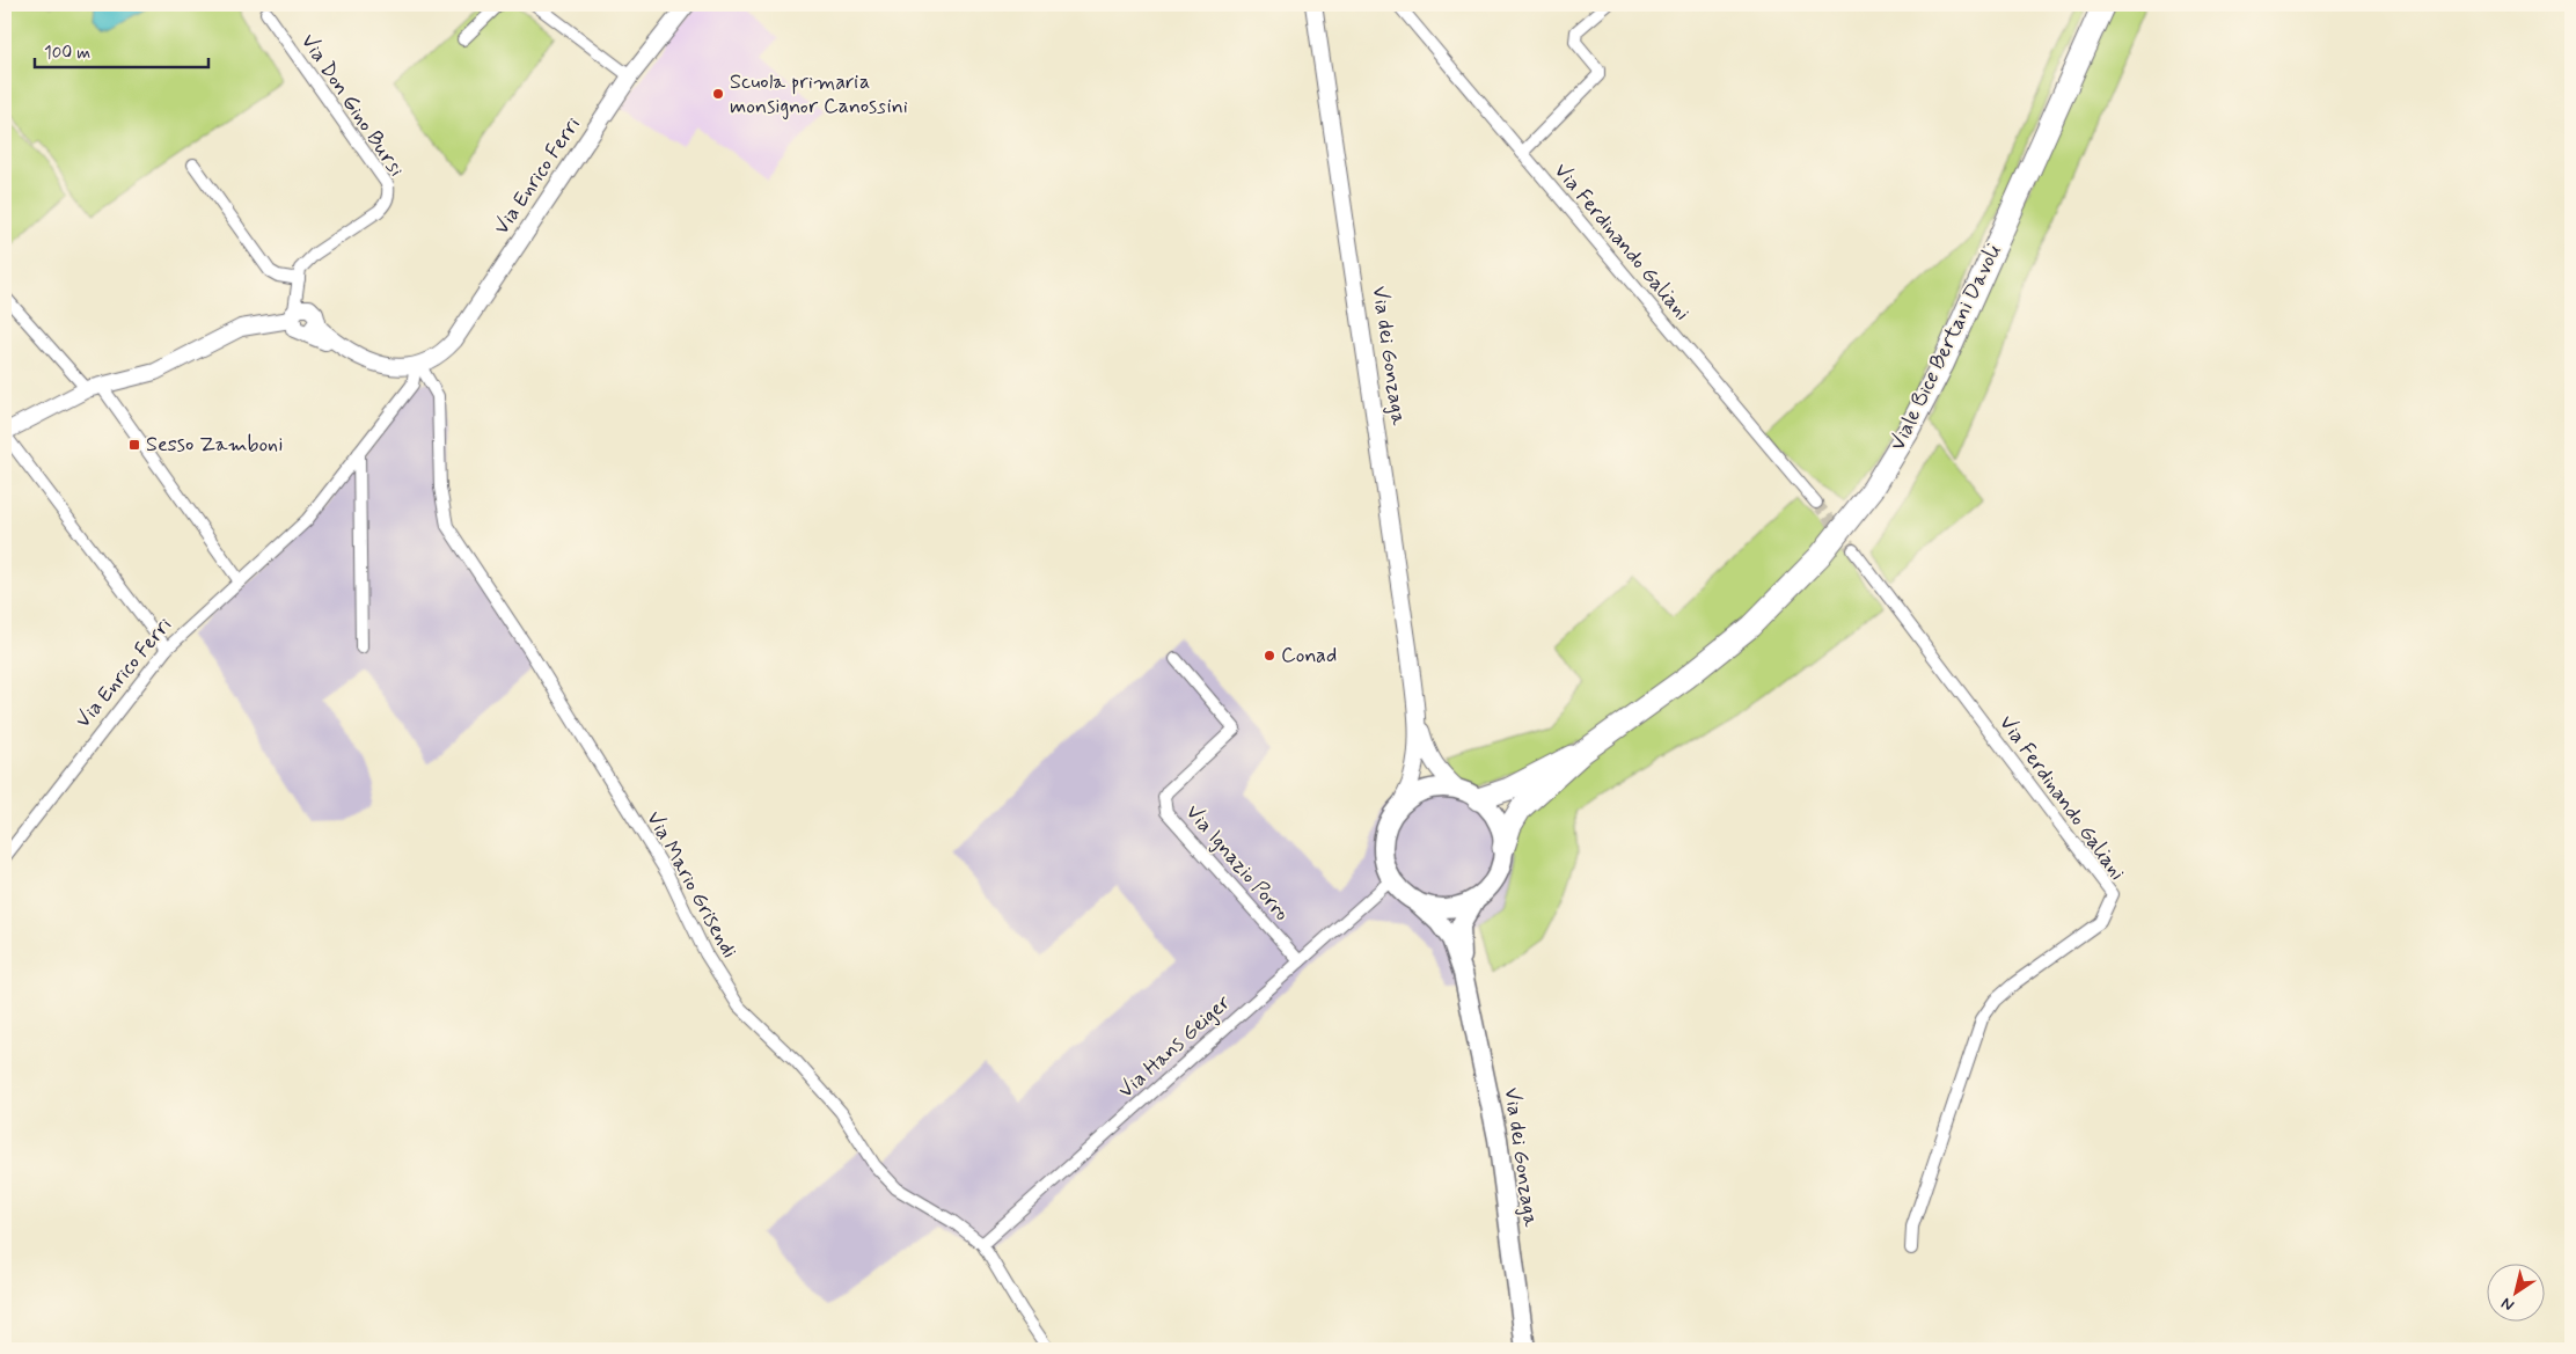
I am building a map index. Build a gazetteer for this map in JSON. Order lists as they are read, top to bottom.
{
  "streets": {
    "highway": ["Viale Bice Bertani Davoli"],
    "main road": ["Via Enrico Ferri", "Via dei Gonzaga"],
    "street": [
      "Via Don Gino Bursi",
      "Via Ferdinando Galiani",
      "Via Ignazio Porro",
      "Via Mario Grisendi",
      "Via Hans Geiger"
    ]
  },
  "crossings": [
    ["Via Enrico Ferri", "Via Mario Grisendi"],
    ["Via dei Gonzaga", "Via Hans Geiger"],
    ["Via Ignazio Porro", "Via Hans Geiger"],
    ["Via Mario Grisendi", "Via Hans Geiger"]
  ],
  "places": {
    "other": ["Scuola primaria monsignor Canossini", "Conad"],
    "transit": ["Sesso Zamboni"]
  },
  "scale_bar": "100 m",
  "north": "bottom left"
}
